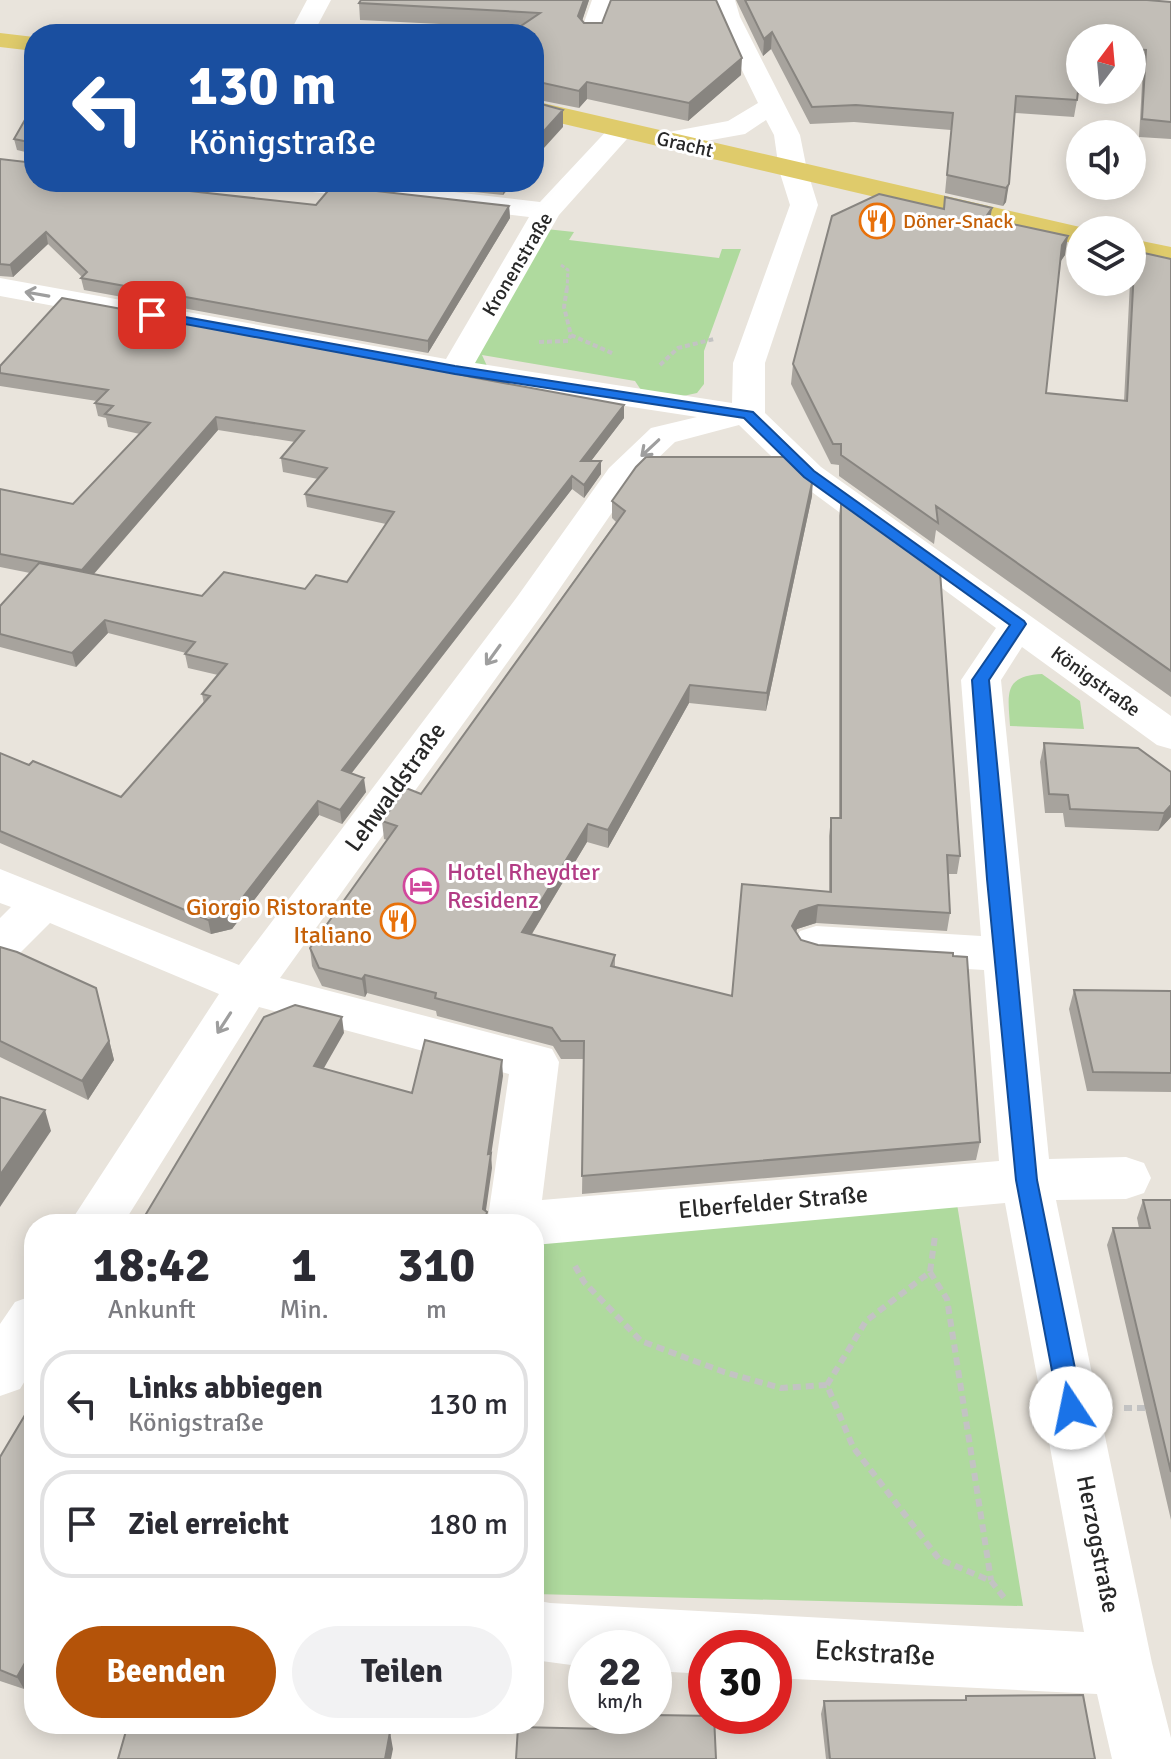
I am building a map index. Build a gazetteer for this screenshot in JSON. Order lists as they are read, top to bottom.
{
  "streets": {
    "main road": ["Gracht"],
    "street": [
      "Kronenstraße",
      "Königstraße",
      "Lehwaldstraße",
      "Elberfelder Straße",
      "Herzogstraße",
      "Eckstraße"
    ]
  },
  "crossings": [
    ["Gracht", "Kronenstraße"],
    ["Königstraße", "Lehwaldstraße"],
    ["Königstraße", "Herzogstraße"],
    ["Elberfelder Straße", "Herzogstraße"],
    ["Herzogstraße", "Eckstraße"]
  ],
  "one_way": ["Lehwaldstraße"],
  "places": {
    "restaurant": ["Döner-Snack", "Giorgio Ristorante Italiano"],
    "hotel": ["Hotel Rheydter Residenz"]
  },
  "north": "top",
  "page": {
    "turn": ["130 m", "Königstraße"],
    "eta": [
      "18:42",
      "Ankunft",
      "1",
      "Min.",
      "310",
      "m"
    ],
    "list": [
      {
        "name": "Links abbiegen",
        "note": "Königstraße",
        "value": "130 m"
      },
      {
        "name": "Ziel erreicht",
        "value": "180 m"
      }
    ],
    "buttons": ["Beenden", "Teilen"],
    "speed": "22 km/h",
    "limit": "30"
  }
}
